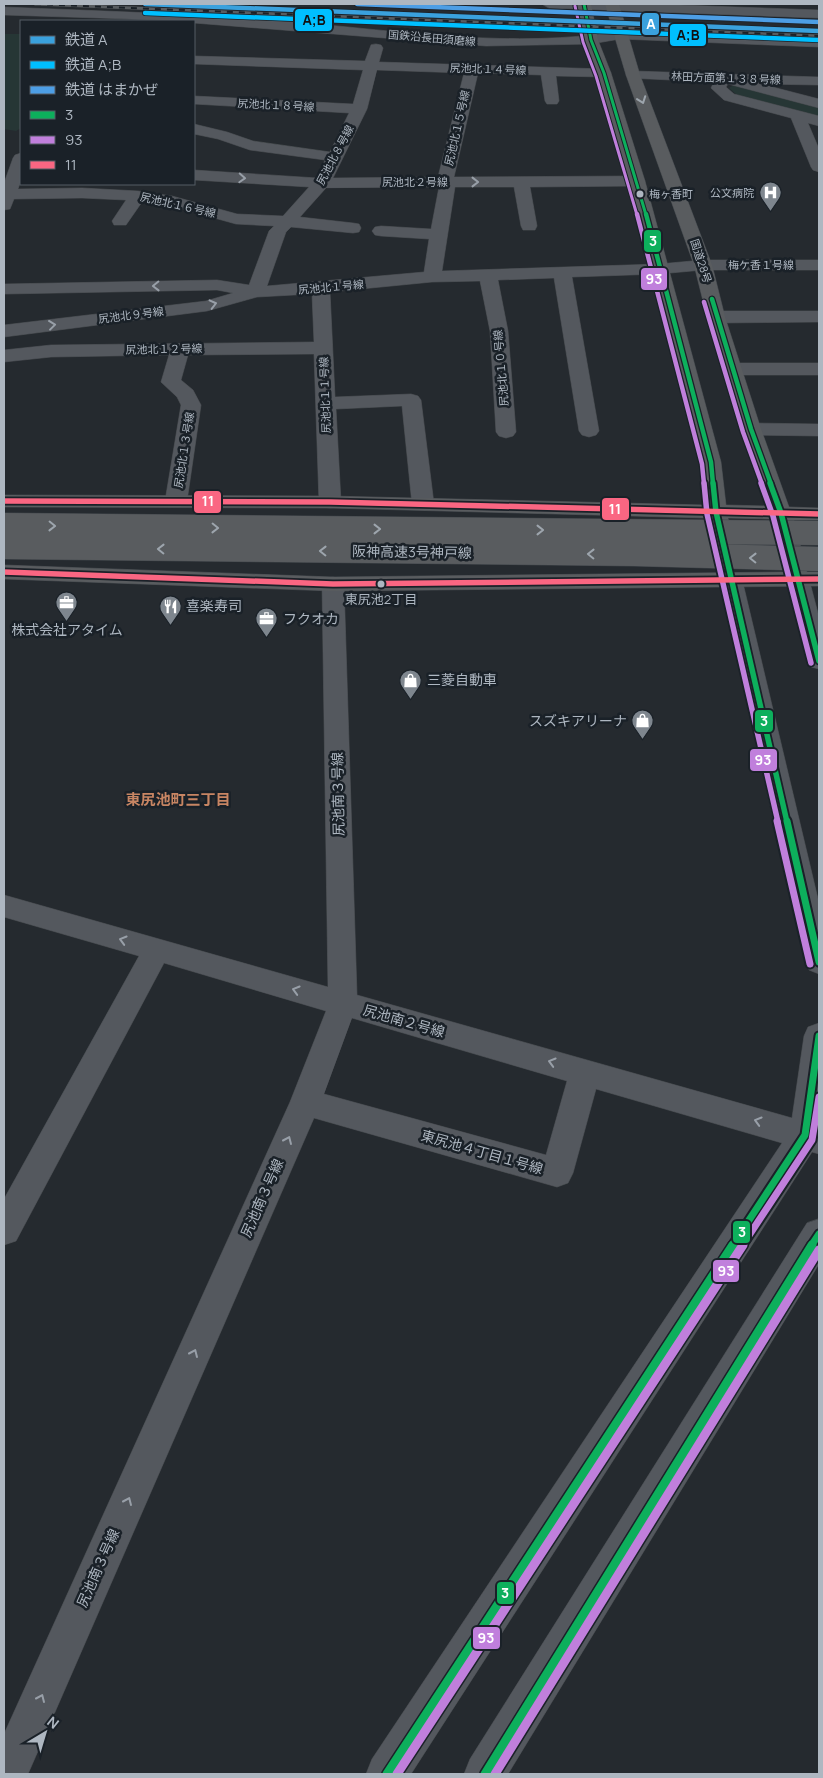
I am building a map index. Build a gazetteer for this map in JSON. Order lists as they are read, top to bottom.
{
  "streets": {
    "highway": ["国道28号", "阪神高速3号神戸線"],
    "street": [
      "国鉄沿長田須磨線",
      "尻池北１４号線",
      "林田方面第１３８号線",
      "尻池北１８号線",
      "尻池北１５号線",
      "尻池北８号線",
      "尻池北２号線",
      "尻池北１６号線",
      "梅ケ香１号線",
      "尻池北１号線",
      "尻池北９号線",
      "尻池北１２号線",
      "尻池北１０号線",
      "尻池北１１号線",
      "尻池北１３号線",
      "尻池南３号線",
      "尻池南２号線",
      "東尻池４丁目１号線"
    ]
  },
  "crossings": [
    ["国鉄沿長田須磨線", "尻池北８号線"],
    ["国鉄沿長田須磨線", "国道28号"],
    ["尻池北１４号線", "尻池北１５号線"],
    ["尻池北１４号線", "尻池北８号線"],
    ["林田方面第１３８号線", "国道28号"],
    ["尻池北１８号線", "尻池北８号線"],
    ["尻池北１５号線", "尻池北２号線"],
    ["尻池北１５号線", "尻池北１号線"],
    ["尻池北８号線", "尻池北２号線"],
    ["尻池北８号線", "尻池北１６号線"],
    ["尻池北８号線", "尻池北１号線"],
    ["尻池北８号線", "尻池北９号線"],
    ["国道28号", "梅ケ香１号線"],
    ["梅ケ香１号線", "尻池北１号線"],
    ["尻池北１号線", "尻池北９号線"],
    ["尻池北１号線", "尻池北１０号線"],
    ["尻池北１号線", "尻池北１１号線"],
    ["尻池北１２号線", "尻池北１１号線"],
    ["尻池北１２号線", "尻池北１３号線"],
    ["尻池南３号線", "尻池南２号線"],
    ["尻池南３号線", "東尻池４丁目１号線"],
    ["尻池南２号線", "東尻池４丁目１号線"]
  ],
  "one_way": ["尻池北９号線", "尻池南２号線"],
  "districts": ["東尻池町三丁目"],
  "places": {
    "other": ["梅ヶ香町", "東尻池2丁目"],
    "hospital": ["公文病院"],
    "office": ["株式会社アタイム", "フクオカ"],
    "restaurant": ["喜楽寿司"],
    "shop": ["三菱自動車", "スズキアリーナ"]
  },
  "lines": [
    "rail line A",
    "rail line はまかぜ",
    "transit line 3",
    "transit line 93",
    "rail line A;B",
    "transit line 11"
  ],
  "legend": [
    "鉄道 A",
    "鉄道 A;B",
    "鉄道 はまかぜ",
    "3",
    "93",
    "11"
  ],
  "north": "top right"
}
